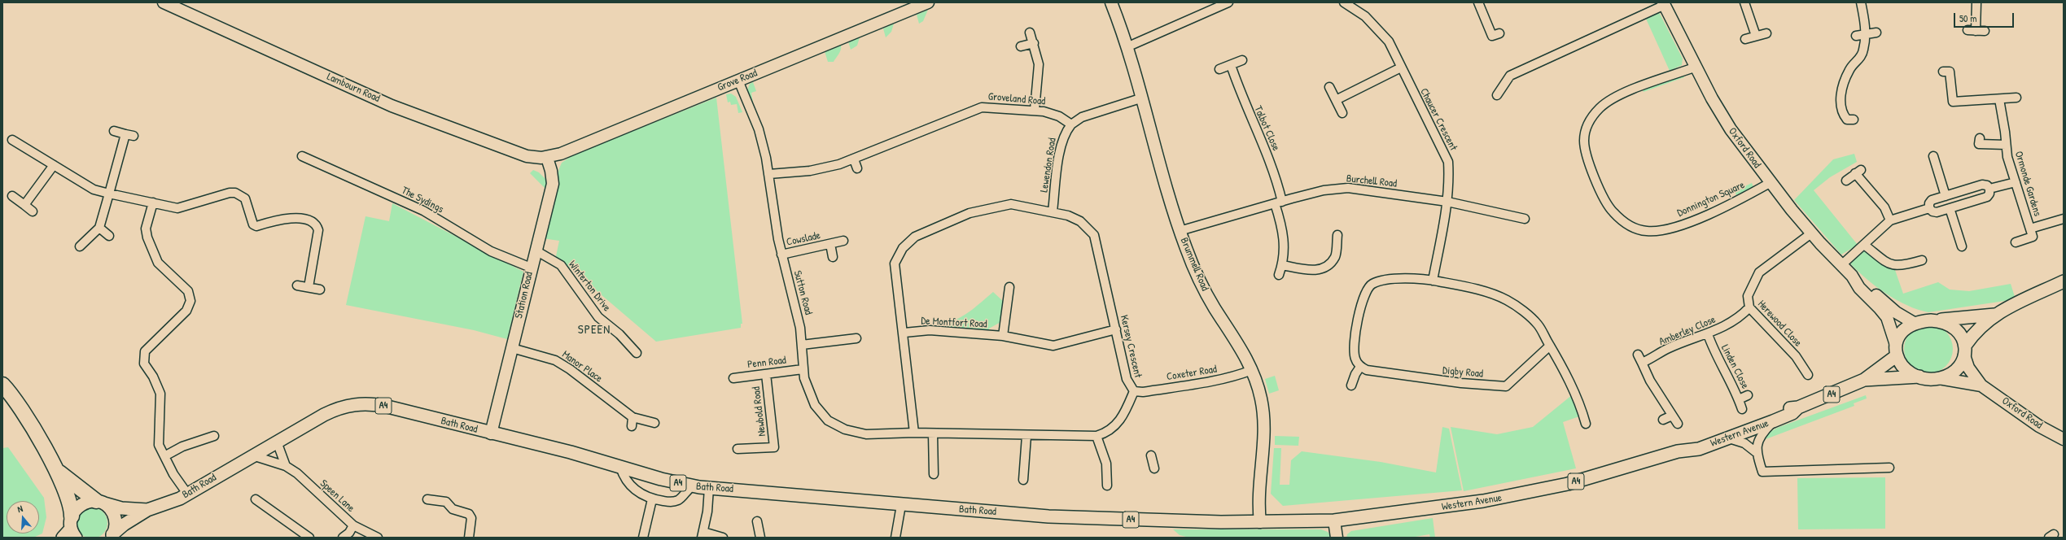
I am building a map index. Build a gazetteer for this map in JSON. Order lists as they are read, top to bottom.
{
  "streets": {
    "main road": ["A4", "Bath Road", "Western Avenue"],
    "street": [
      "Grove Road",
      "Lambourn Road",
      "Groveland Road",
      "Chaucer Crescent",
      "Talbot Close",
      "Oxford Road",
      "Lewendon Road",
      "Burchell Road",
      "Ormonde Gardens",
      "Donnington Square",
      "The Sydings",
      "Cowslade",
      "Brummell Road",
      "Winterton Drive",
      "Sutton Road",
      "Station Road",
      "De Montfort Road",
      "Herewood Close",
      "Amberley Close",
      "Kersey Crescent",
      "Penn Road",
      "Manor Place",
      "Linden Close",
      "Digby Road",
      "Coxeter Road",
      "Newbold Road",
      "Speen Lane"
    ]
  },
  "crossings": [
    ["Grove Road", "Lambourn Road"],
    ["Grove Road", "Sutton Road"],
    ["Grove Road", "Station Road"],
    ["Lambourn Road", "Station Road"],
    ["Groveland Road", "Lewendon Road"],
    ["Groveland Road", "Sutton Road"],
    ["Chaucer Crescent", "Burchell Road"],
    ["Talbot Close", "Burchell Road"],
    ["Oxford Road", "Donnington Square"],
    ["Oxford Road", "Herewood Close"],
    ["Oxford Road", "A4"],
    ["Oxford Road", "Western Avenue"],
    ["Lewendon Road", "Kersey Crescent"],
    ["Burchell Road", "Brummell Road"],
    ["The Sydings", "Station Road"],
    ["Cowslade", "Sutton Road"],
    ["Brummell Road", "Coxeter Road"],
    ["Brummell Road", "Bath Road"],
    ["Brummell Road", "Western Avenue"],
    ["Winterton Drive", "Station Road"],
    ["Sutton Road", "Kersey Crescent"],
    ["Sutton Road", "Penn Road"],
    ["Station Road", "Manor Place"],
    ["Station Road", "Bath Road"],
    ["De Montfort Road", "Kersey Crescent"],
    ["Herewood Close", "Amberley Close"],
    ["Amberley Close", "Linden Close"],
    ["Kersey Crescent", "Coxeter Road"],
    ["Penn Road", "Newbold Road"],
    ["A4", "Western Avenue"],
    ["Bath Road", "Western Avenue"],
    ["Bath Road", "Speen Lane"]
  ],
  "districts": ["SPEEN"],
  "scale_bar": "50 m",
  "north": "top"
}
